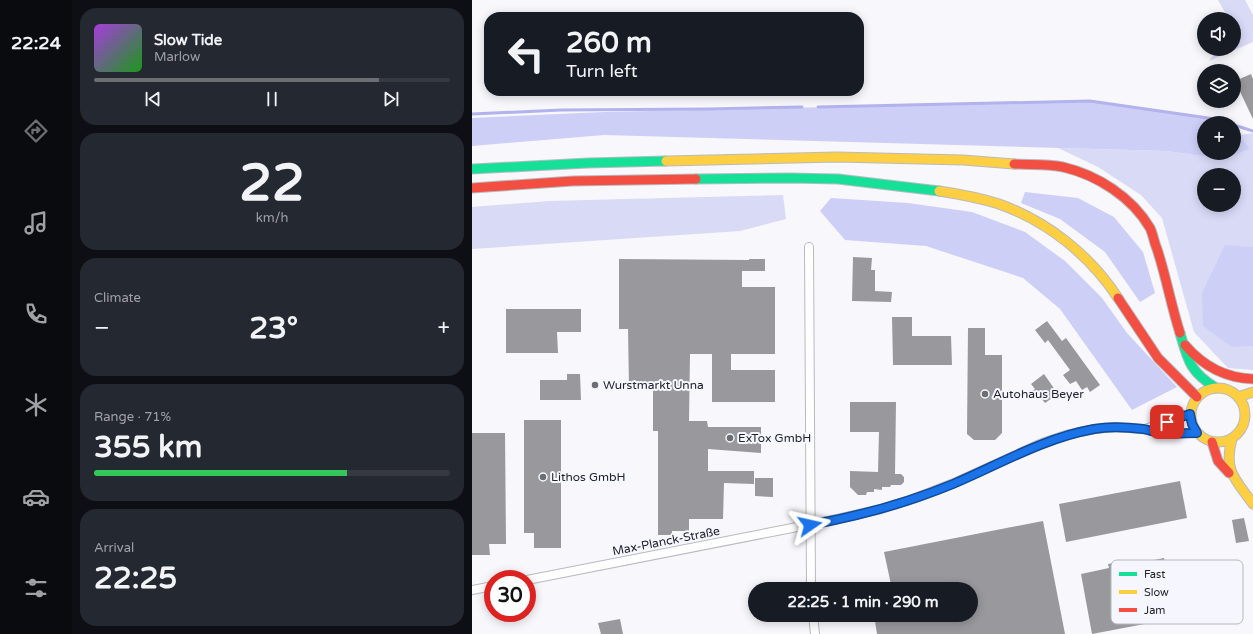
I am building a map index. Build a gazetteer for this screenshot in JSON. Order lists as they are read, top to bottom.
{
  "streets": {
    "street": ["Max-Planck-Straße"]
  },
  "places": [
    "Wurstmarkt Unna",
    "Autohaus Beyer",
    "ExTox GmbH",
    "Lithos GmbH"
  ],
  "legend": ["Fast", "Slow", "Jam"],
  "page": {
    "tabs": "22:24",
    "map_buttons": ["+", "−"],
    "turn": ["260 m", "Turn left"],
    "song": ["Slow Tide", "Marlow"],
    "tile": [
      ["22", "km/h"],
      "Climate",
      ["Range · 71%", "355 km"],
      ["Arrival", "22:25"]
    ],
    "heat": ["−", "23°", "+"],
    "limit": "30",
    "trip": "22:25 · 1 min · 290 m"
  }
}
